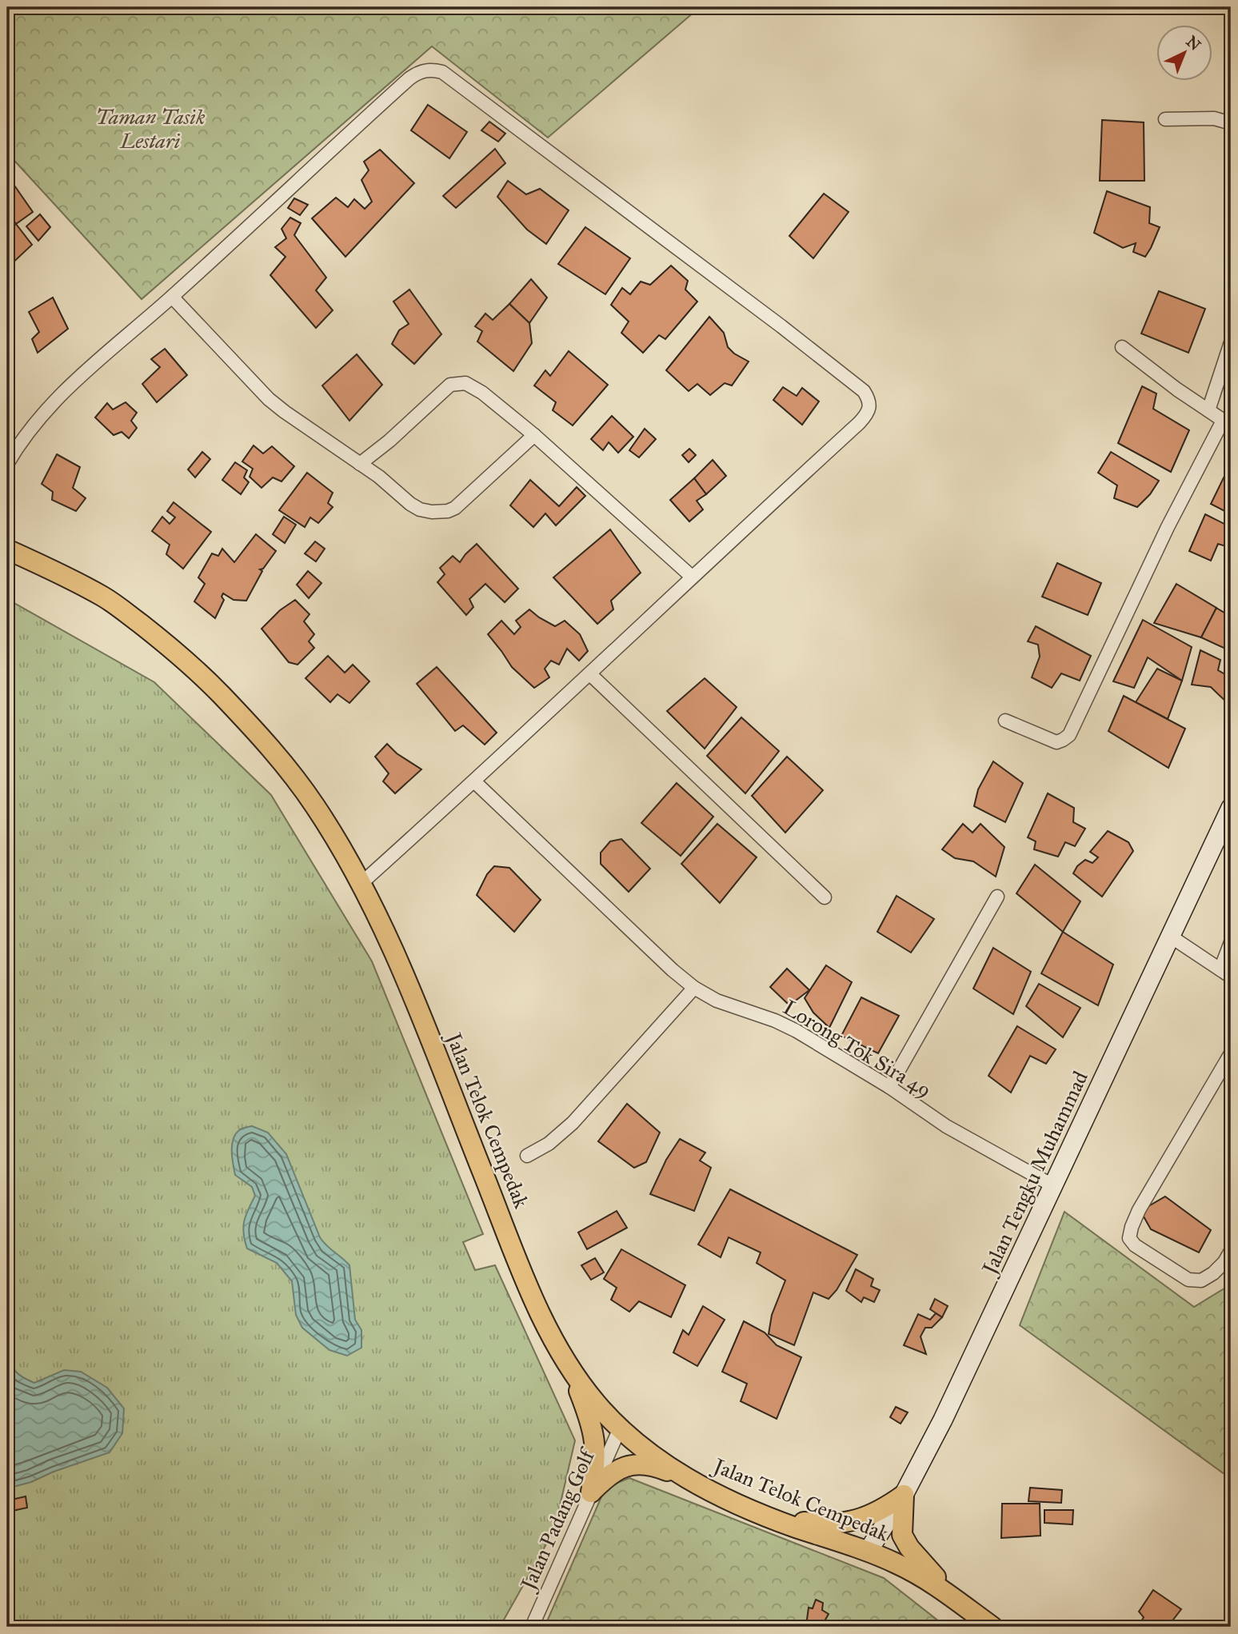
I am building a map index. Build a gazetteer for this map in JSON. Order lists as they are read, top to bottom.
{
  "streets": {
    "main road": ["Jalan Telok Cempedak", "Jalan Tengku Muhammad"],
    "street": ["Lorong Tok Sira 49", "Jalan Padang Golf"]
  },
  "crossings": [
    ["Lorong Tok Sira 49", "Jalan Tengku Muhammad"],
    ["Jalan Telok Cempedak", "Jalan Tengku Muhammad"],
    ["Jalan Telok Cempedak", "Jalan Padang Golf"]
  ],
  "parks": ["Taman Tasik Lestari"],
  "north": "top right"
}
